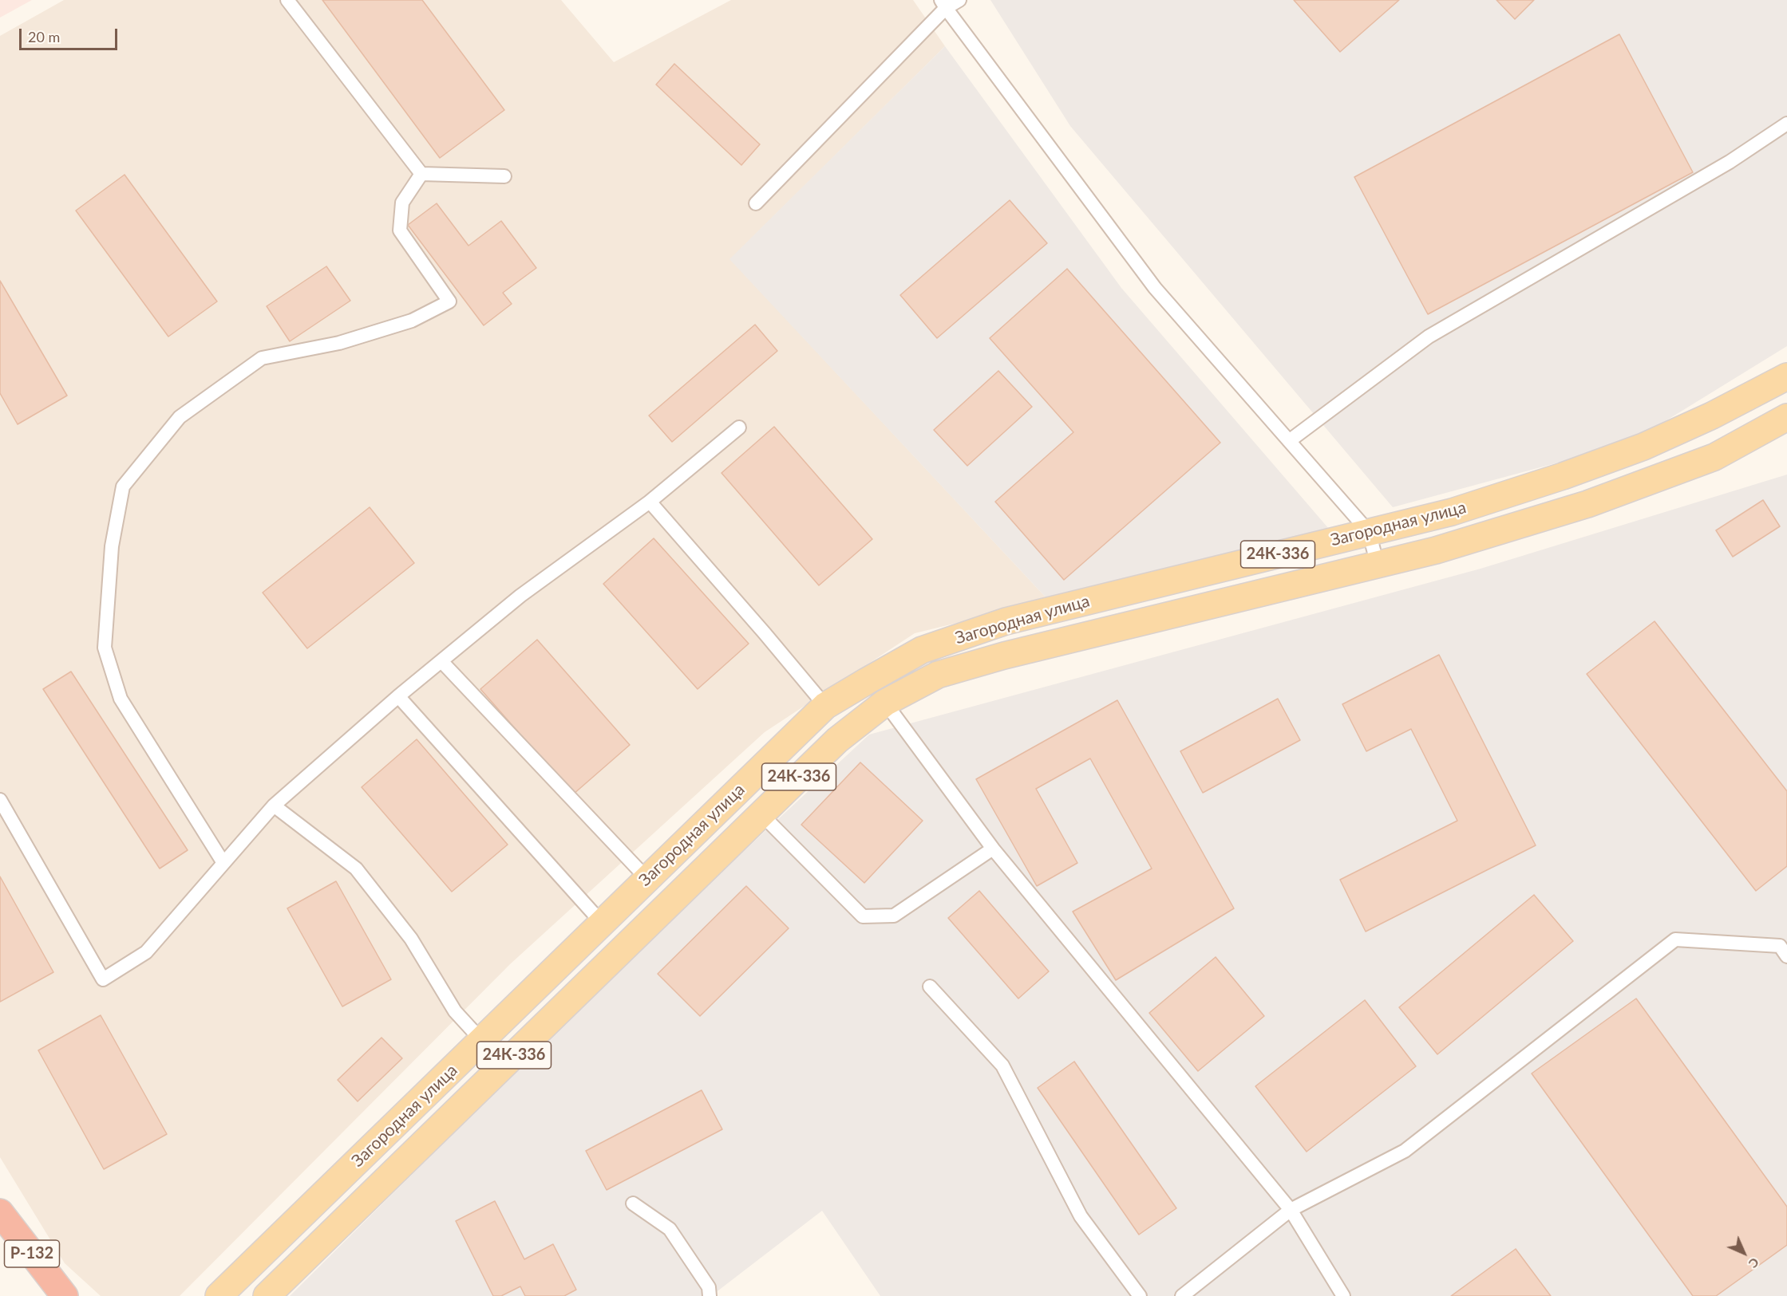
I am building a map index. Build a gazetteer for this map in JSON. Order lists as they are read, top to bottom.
{
  "streets": {
    "highway": ["Р-132"],
    "main road": ["Загородная улица", "24К-336"]
  },
  "scale_bar": "20 m",
  "north": "bottom right"
}
